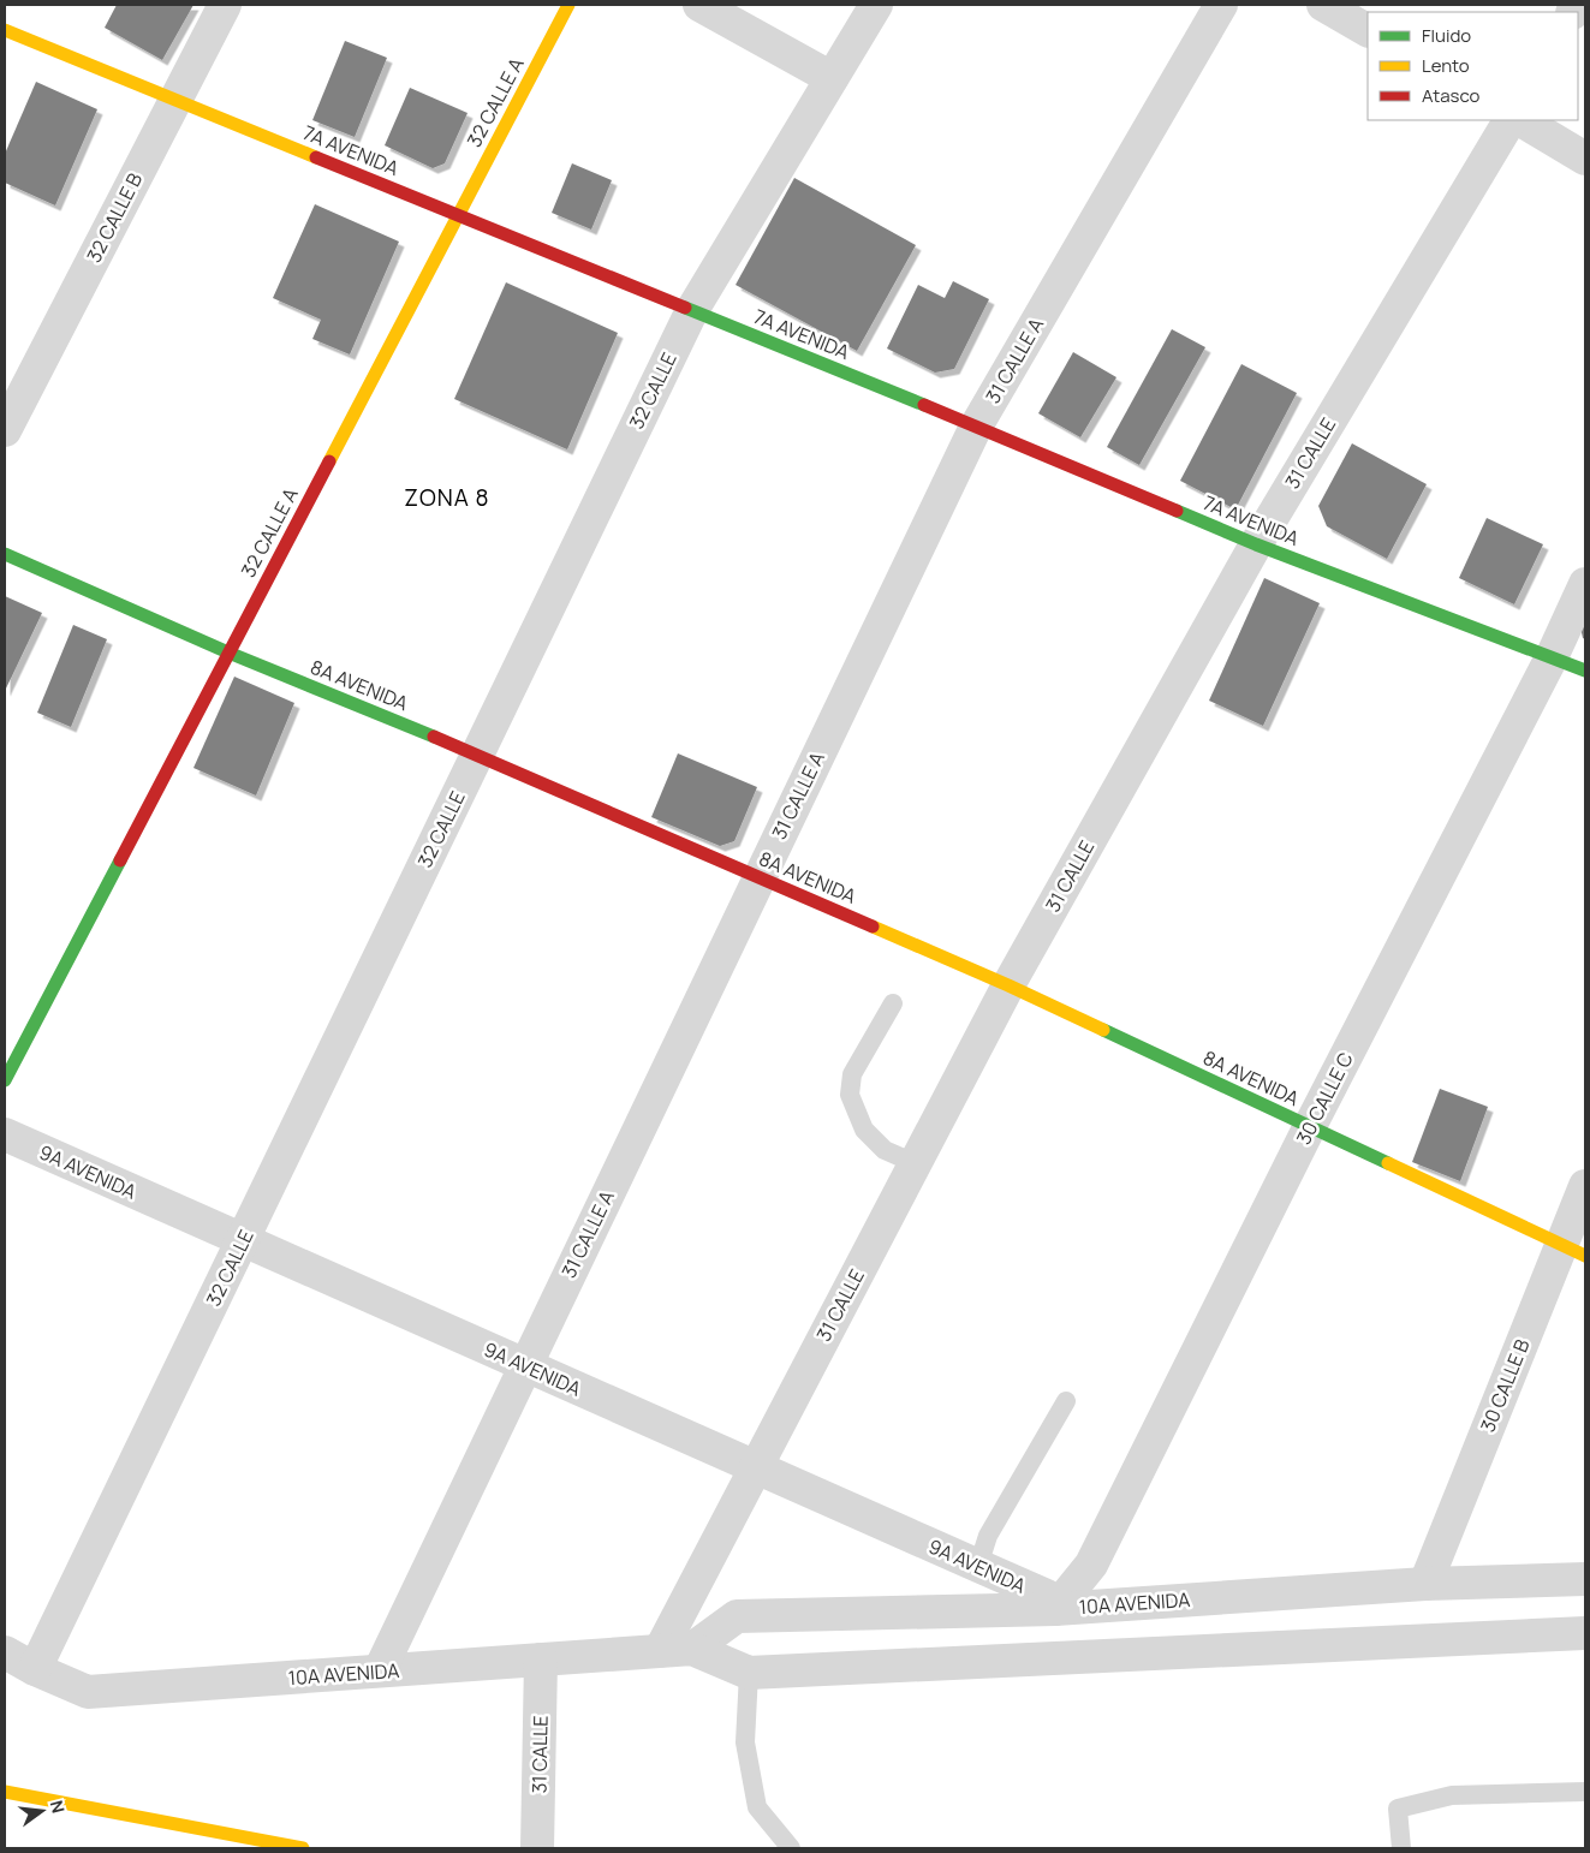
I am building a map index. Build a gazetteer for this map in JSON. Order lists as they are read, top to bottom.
{
  "streets": {
    "main road": ["32 CALLE A", "7A AVENIDA", "8A AVENIDA"],
    "street": [
      "32 CALLE B",
      "31 CALLE A",
      "32 CALLE",
      "31 CALLE",
      "30 CALLE C",
      "9A AVENIDA",
      "30 CALLE B",
      "10A AVENIDA"
    ]
  },
  "crossings": [
    ["32 CALLE A", "7A AVENIDA"],
    ["32 CALLE A", "8A AVENIDA"],
    ["7A AVENIDA", "32 CALLE B"],
    ["7A AVENIDA", "31 CALLE A"],
    ["7A AVENIDA", "32 CALLE"],
    ["7A AVENIDA", "31 CALLE"],
    ["7A AVENIDA", "30 CALLE C"],
    ["31 CALLE A", "8A AVENIDA"],
    ["31 CALLE A", "9A AVENIDA"],
    ["31 CALLE A", "10A AVENIDA"],
    ["32 CALLE", "8A AVENIDA"],
    ["32 CALLE", "9A AVENIDA"],
    ["32 CALLE", "10A AVENIDA"],
    ["31 CALLE", "8A AVENIDA"],
    ["31 CALLE", "9A AVENIDA"],
    ["31 CALLE", "10A AVENIDA"],
    ["8A AVENIDA", "30 CALLE C"],
    ["8A AVENIDA", "30 CALLE B"],
    ["30 CALLE C", "9A AVENIDA"],
    ["30 CALLE C", "10A AVENIDA"],
    ["9A AVENIDA", "10A AVENIDA"],
    ["30 CALLE B", "10A AVENIDA"]
  ],
  "districts": ["ZONA 8"],
  "legend": ["Fluido", "Lento", "Atasco"],
  "north": "right"
}
